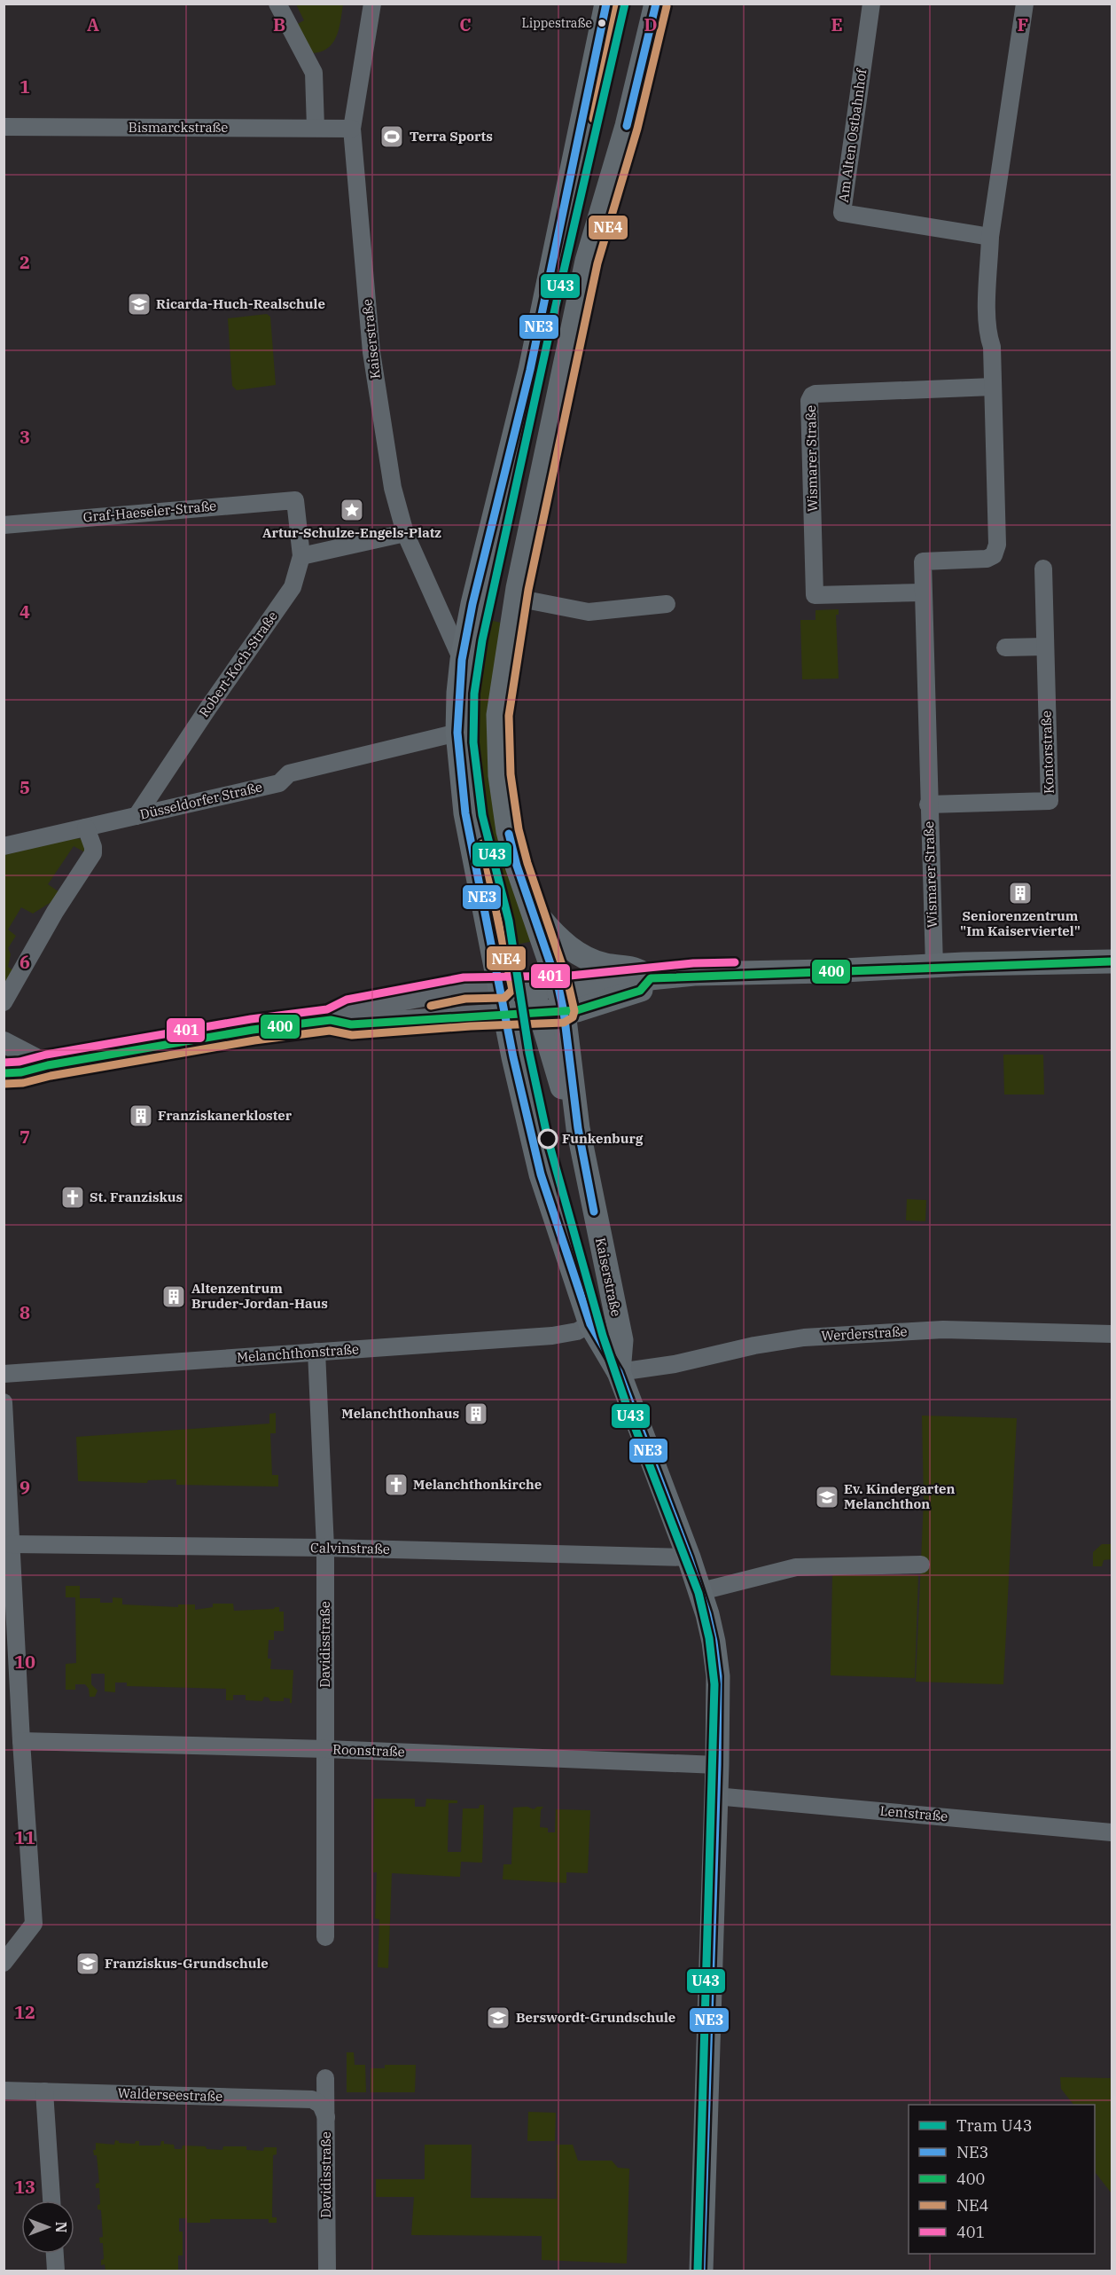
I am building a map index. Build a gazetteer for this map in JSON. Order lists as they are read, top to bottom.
{
  "streets": {
    "main road": ["Kaiserstraße"],
    "street": [
      "Bismarckstraße",
      "Am Alten Ostbahnhof",
      "Wismarer Straße",
      "Graf-Haeseler-Straße",
      "Robert-Koch-Straße",
      "Kontorstraße",
      "Düsseldorfer Straße",
      "Werderstraße",
      "Melanchthonstraße",
      "Calvinstraße",
      "Davidisstraße",
      "Roonstraße",
      "Lentstraße",
      "Walderseestraße"
    ]
  },
  "crossings": [
    ["Bismarckstraße", "Kaiserstraße"],
    ["Am Alten Ostbahnhof", "Wismarer Straße"],
    ["Kaiserstraße", "Düsseldorfer Straße"],
    ["Kaiserstraße", "Werderstraße"],
    ["Kaiserstraße", "Melanchthonstraße"],
    ["Kaiserstraße", "Calvinstraße"],
    ["Kaiserstraße", "Roonstraße"],
    ["Kaiserstraße", "Lentstraße"],
    ["Wismarer Straße", "Kontorstraße"],
    ["Graf-Haeseler-Straße", "Robert-Koch-Straße"],
    ["Robert-Koch-Straße", "Düsseldorfer Straße"],
    ["Melanchthonstraße", "Davidisstraße"],
    ["Calvinstraße", "Davidisstraße"],
    ["Davidisstraße", "Roonstraße"],
    ["Davidisstraße", "Walderseestraße"]
  ],
  "places": {
    "other": ["Lippestraße", "Funkenburg"],
    "sports": ["Terra Sports"],
    "school or university": [
      "Ricarda-Huch-Realschule",
      "Ev. Kindergarten Melanchthon",
      "Franziskus-Grundschule",
      "Berswordt-Grundschule"
    ],
    "place": ["Artur-Schulze-Engels-Platz"],
    "building": [
      "Seniorenzentrum \"Im Kaiserviertel\"",
      "Franziskanerkloster",
      "Altenzentrum Bruder-Jordan-Haus",
      "Melanchthonhaus"
    ],
    "church": ["St. Franziskus", "Melanchthonkirche"]
  },
  "lines": [
    "tram line U43",
    "transit line NE3",
    "transit line NE4",
    "transit line 400",
    "transit line 401"
  ],
  "legend": [
    "Tram U43",
    "NE3",
    "400",
    "NE4",
    "401"
  ],
  "north": "right",
  "grid": {
    "columns": [
      "A",
      "B",
      "C",
      "D",
      "E",
      "F"
    ],
    "rows": [
      "1",
      "2",
      "3",
      "4",
      "5",
      "6",
      "7",
      "8",
      "9",
      "10",
      "11",
      "12",
      "13"
    ]
  }
}
